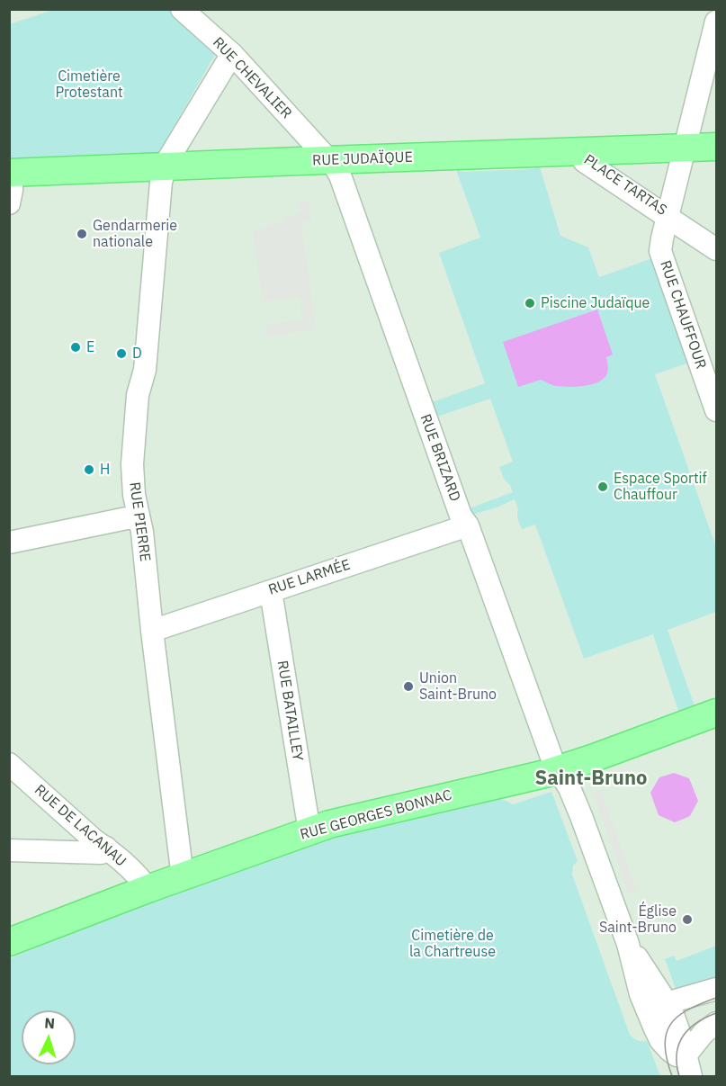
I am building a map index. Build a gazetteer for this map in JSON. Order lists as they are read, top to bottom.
{
  "streets": {
    "main road": ["RUE JUDAÏQUE", "RUE GEORGES BONNAC"],
    "street": [
      "RUE CHEVALIER",
      "PLACE TARTAS",
      "RUE CHAUFFOUR",
      "RUE BRIZARD",
      "RUE PIERRE",
      "RUE LARMÉE",
      "RUE BATAILLEY",
      "RUE DE LACANAU"
    ]
  },
  "crossings": [
    ["RUE CHEVALIER", "RUE JUDAÏQUE"],
    ["RUE CHEVALIER", "RUE BRIZARD"],
    ["RUE CHEVALIER", "RUE PIERRE"],
    ["RUE JUDAÏQUE", "PLACE TARTAS"],
    ["RUE JUDAÏQUE", "RUE BRIZARD"],
    ["RUE JUDAÏQUE", "RUE PIERRE"],
    ["PLACE TARTAS", "RUE CHAUFFOUR"],
    ["RUE BRIZARD", "RUE LARMÉE"],
    ["RUE BRIZARD", "RUE GEORGES BONNAC"],
    ["RUE PIERRE", "RUE LARMÉE"],
    ["RUE PIERRE", "RUE GEORGES BONNAC"],
    ["RUE LARMÉE", "RUE BATAILLEY"],
    ["RUE BATAILLEY", "RUE GEORGES BONNAC"],
    ["RUE GEORGES BONNAC", "RUE DE LACANAU"]
  ],
  "districts": ["Saint-Bruno"],
  "parks": ["Cimetière Protestant", "Cimetière de la Chartreuse"],
  "places": [
    "Gendarmerie nationale",
    "Piscine Judaïque",
    "E",
    "D",
    "H",
    "Espace Sportif Chauffour",
    "Union Saint-Bruno",
    "Église Saint-Bruno"
  ],
  "north": "top"
}
